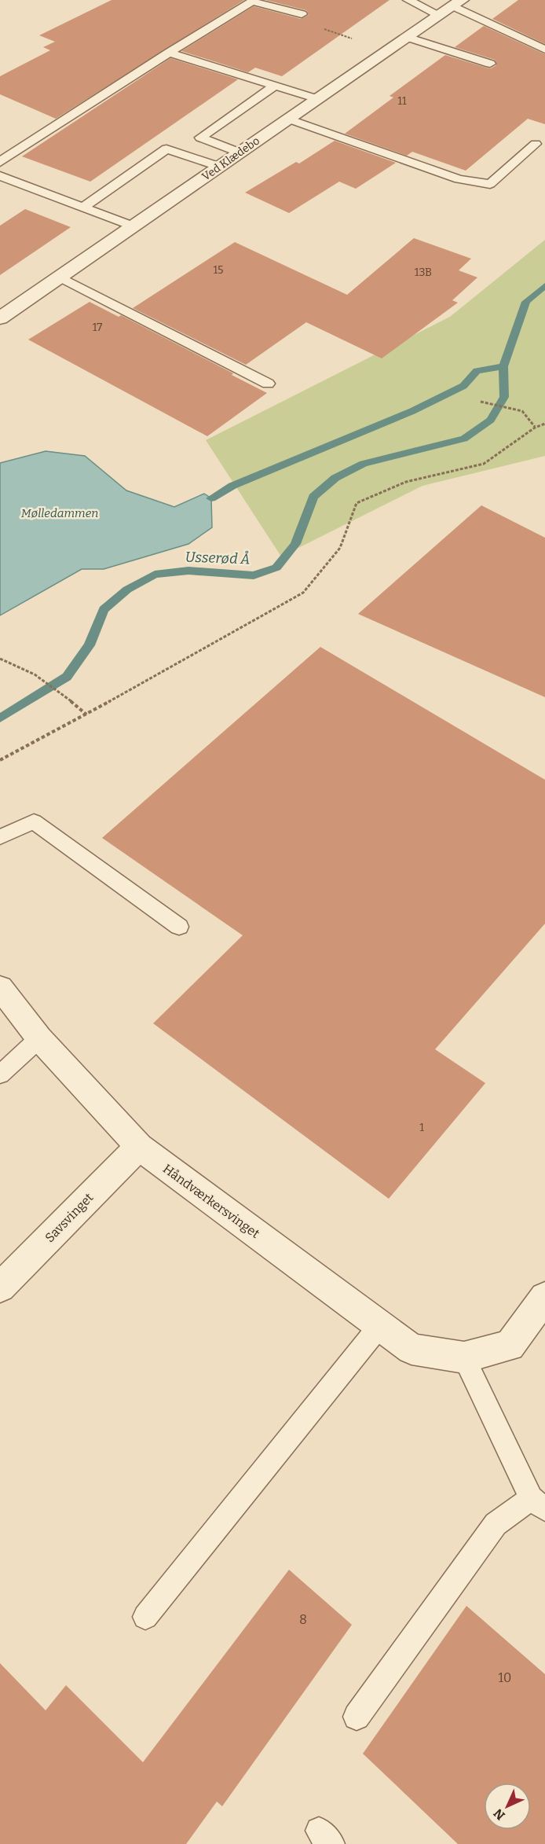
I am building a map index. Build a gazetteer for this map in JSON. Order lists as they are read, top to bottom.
{
  "streets": {
    "street": ["Ved Klædebo", "Håndværkersvinget", "Savsvinget"]
  },
  "crossings": [
    ["Håndværkersvinget", "Savsvinget"]
  ],
  "water": ["Mølledammen", "Usserød Å"],
  "house_numbers": [
    "11",
    "15",
    "13B",
    "17",
    "1",
    "8",
    "10"
  ],
  "north": "bottom left"
}
